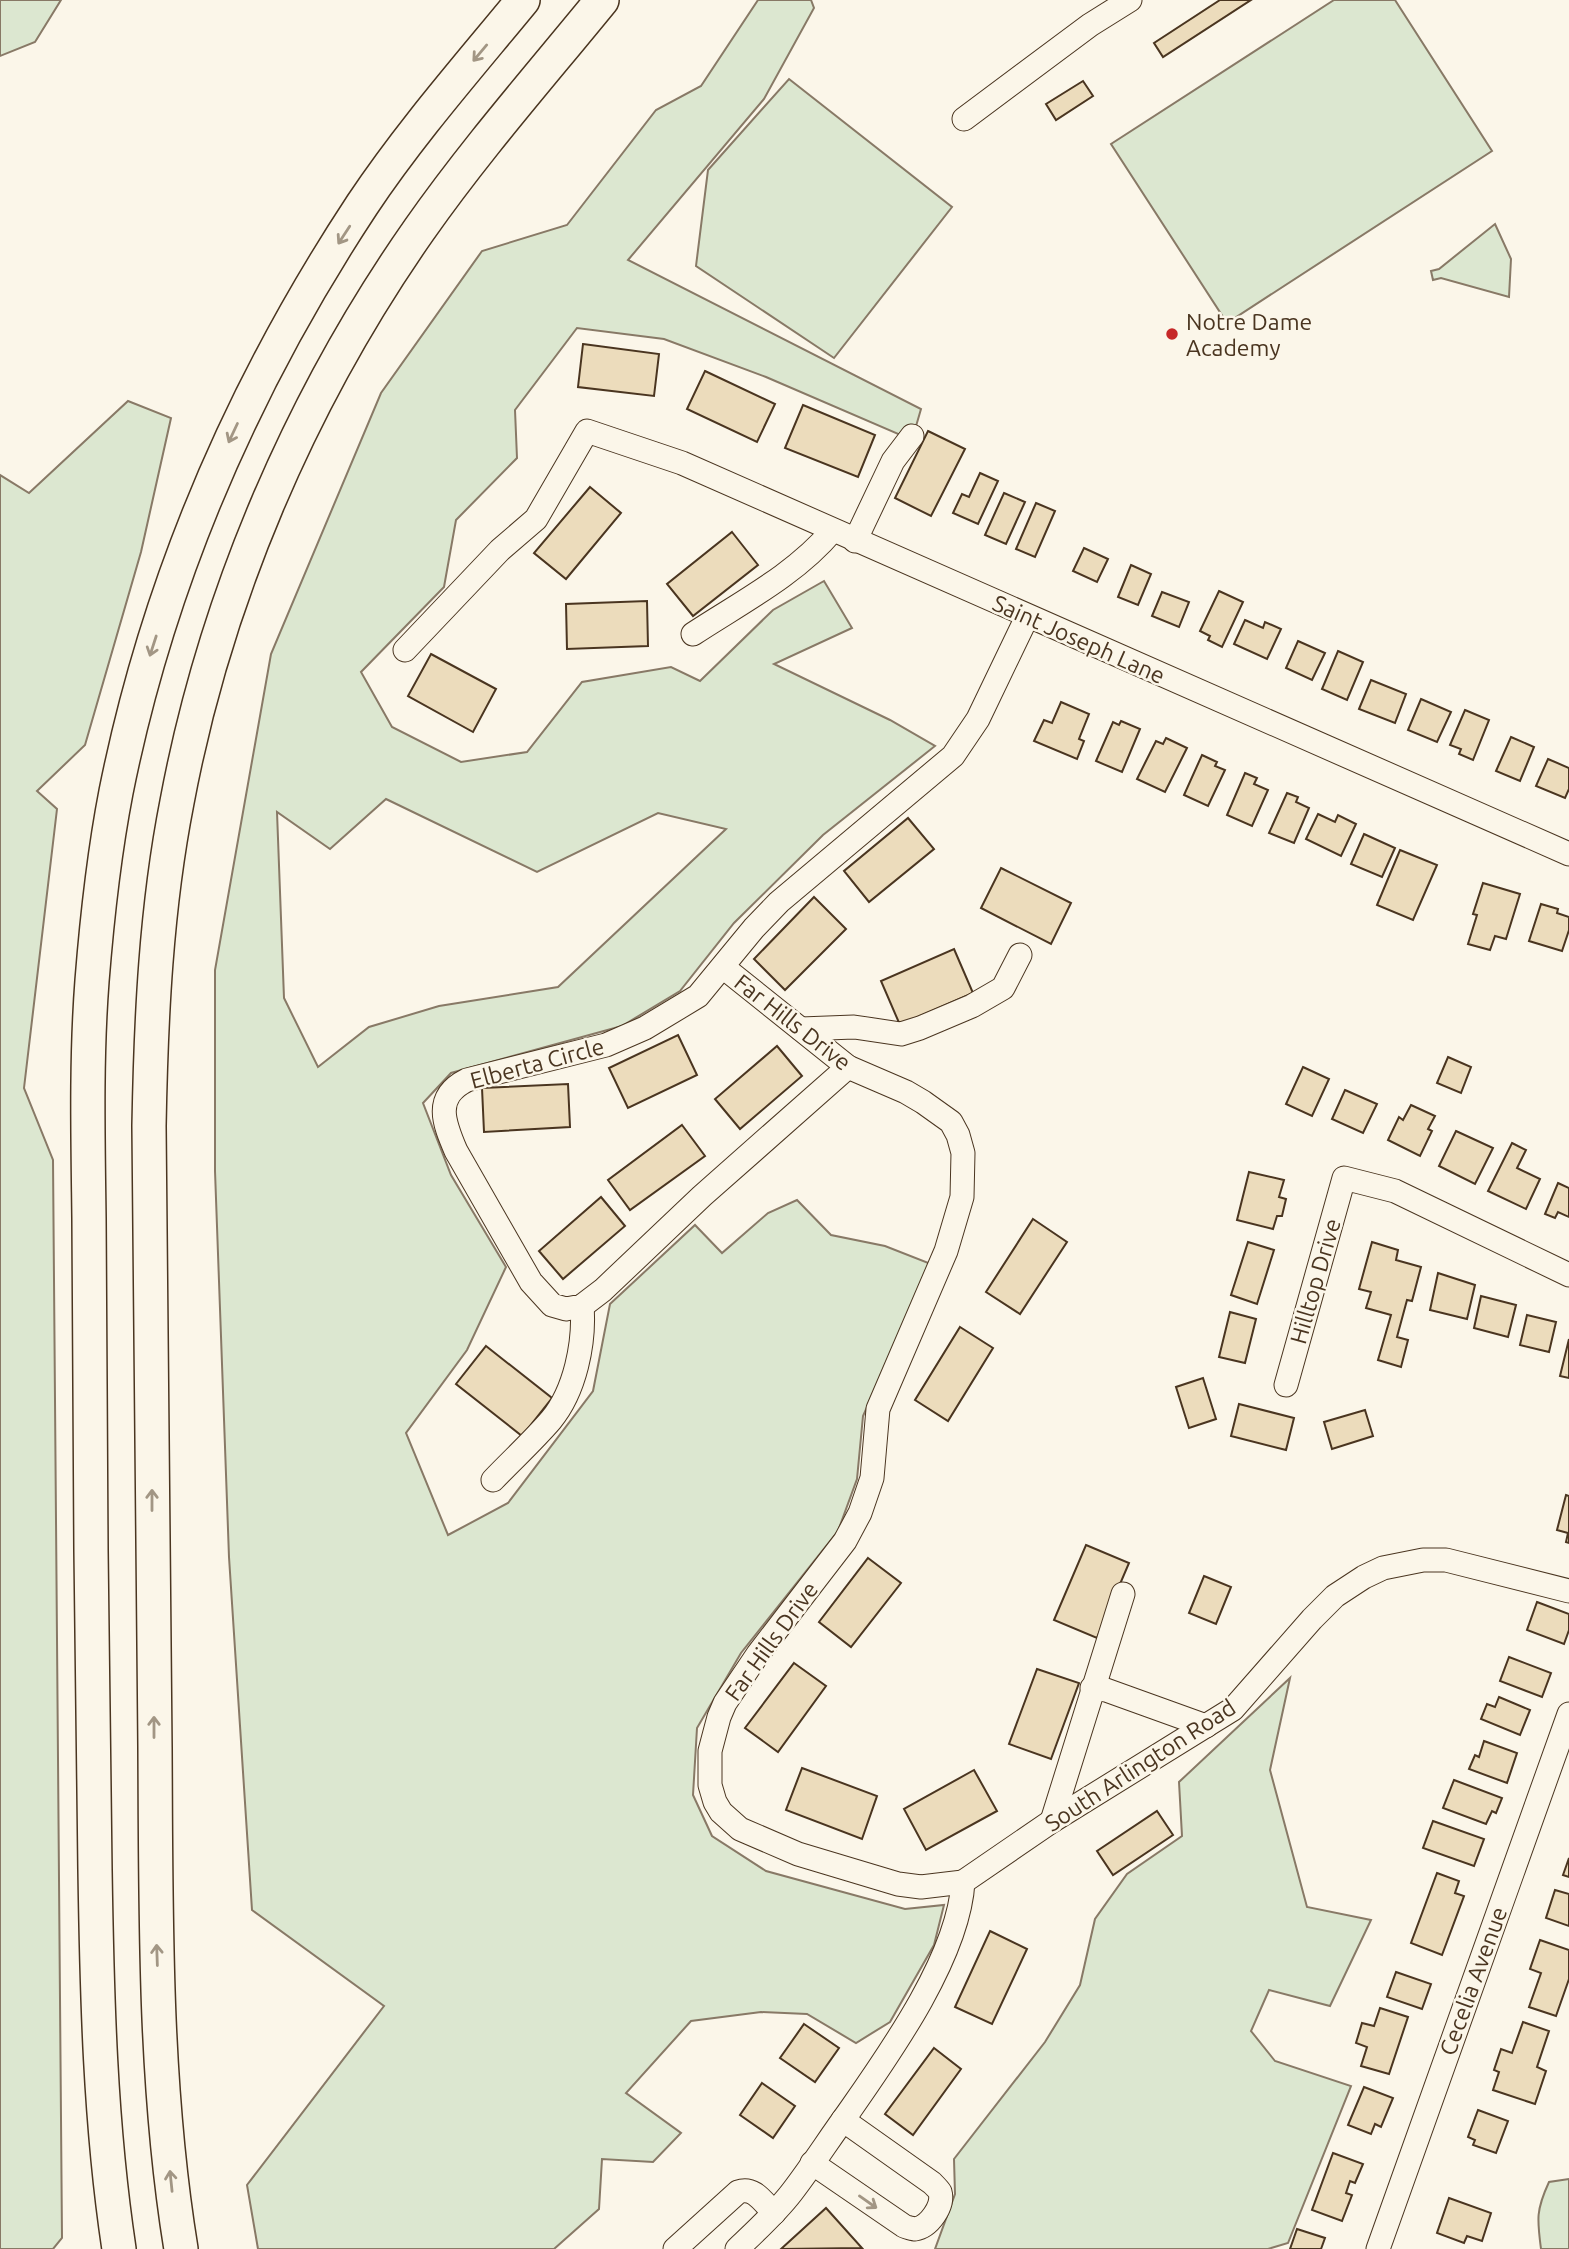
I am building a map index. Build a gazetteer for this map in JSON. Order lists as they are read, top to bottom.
{
  "streets": {
    "street": [
      "Saint Joseph Lane",
      "Far Hills Drive",
      "Elberta Circle",
      "Hilltop Drive",
      "South Arlington Road",
      "Cecelia Avenue"
    ]
  },
  "crossings": [
    ["Saint Joseph Lane", "Elberta Circle"],
    ["Far Hills Drive", "Elberta Circle"],
    ["Far Hills Drive", "South Arlington Road"]
  ],
  "places": ["Notre Dame Academy"]
}
